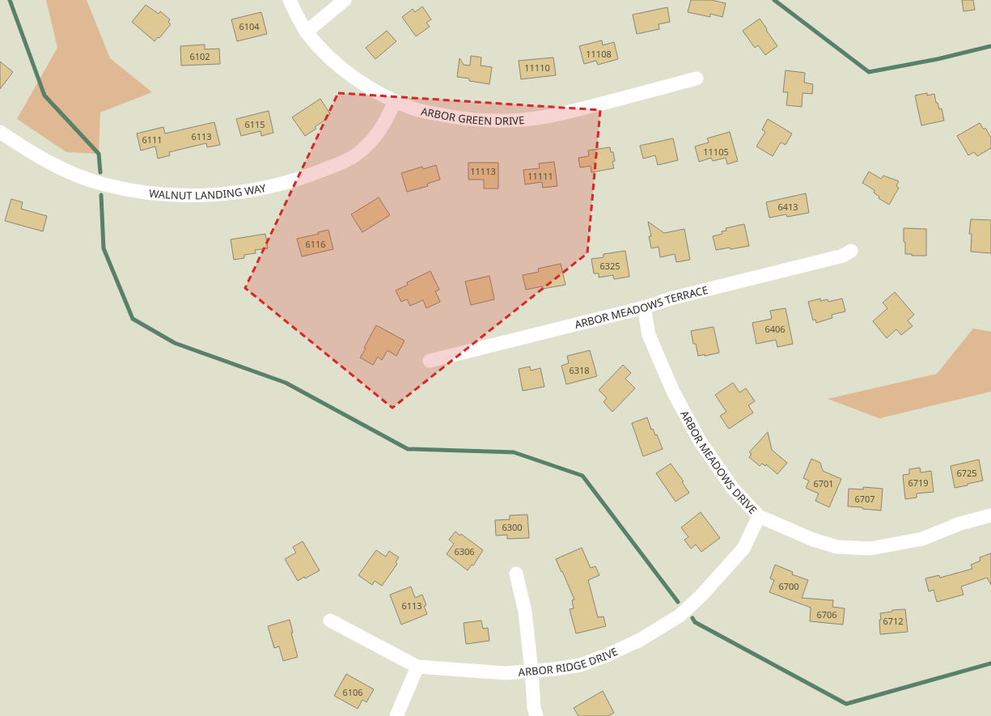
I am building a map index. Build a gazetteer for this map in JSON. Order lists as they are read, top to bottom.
{
  "streets": {
    "street": [
      "ARBOR GREEN DRIVE",
      "WALNUT LANDING WAY",
      "ARBOR MEADOWS TERRACE",
      "ARBOR MEADOWS DRIVE",
      "ARBOR RIDGE DRIVE"
    ]
  },
  "crossings": [
    ["ARBOR GREEN DRIVE", "WALNUT LANDING WAY"],
    ["ARBOR MEADOWS TERRACE", "ARBOR MEADOWS DRIVE"],
    ["ARBOR MEADOWS DRIVE", "ARBOR RIDGE DRIVE"]
  ],
  "house_numbers": [
    "6104",
    "11108",
    "6102",
    "11110",
    "6115",
    "6113",
    "6111",
    "11105",
    "11113",
    "11111",
    "6413",
    "6116",
    "6325",
    "6406",
    "6318",
    "6725",
    "6719",
    "6701",
    "6707",
    "6300",
    "6306",
    "6700",
    "6113",
    "6706",
    "6712",
    "6106"
  ]
}
